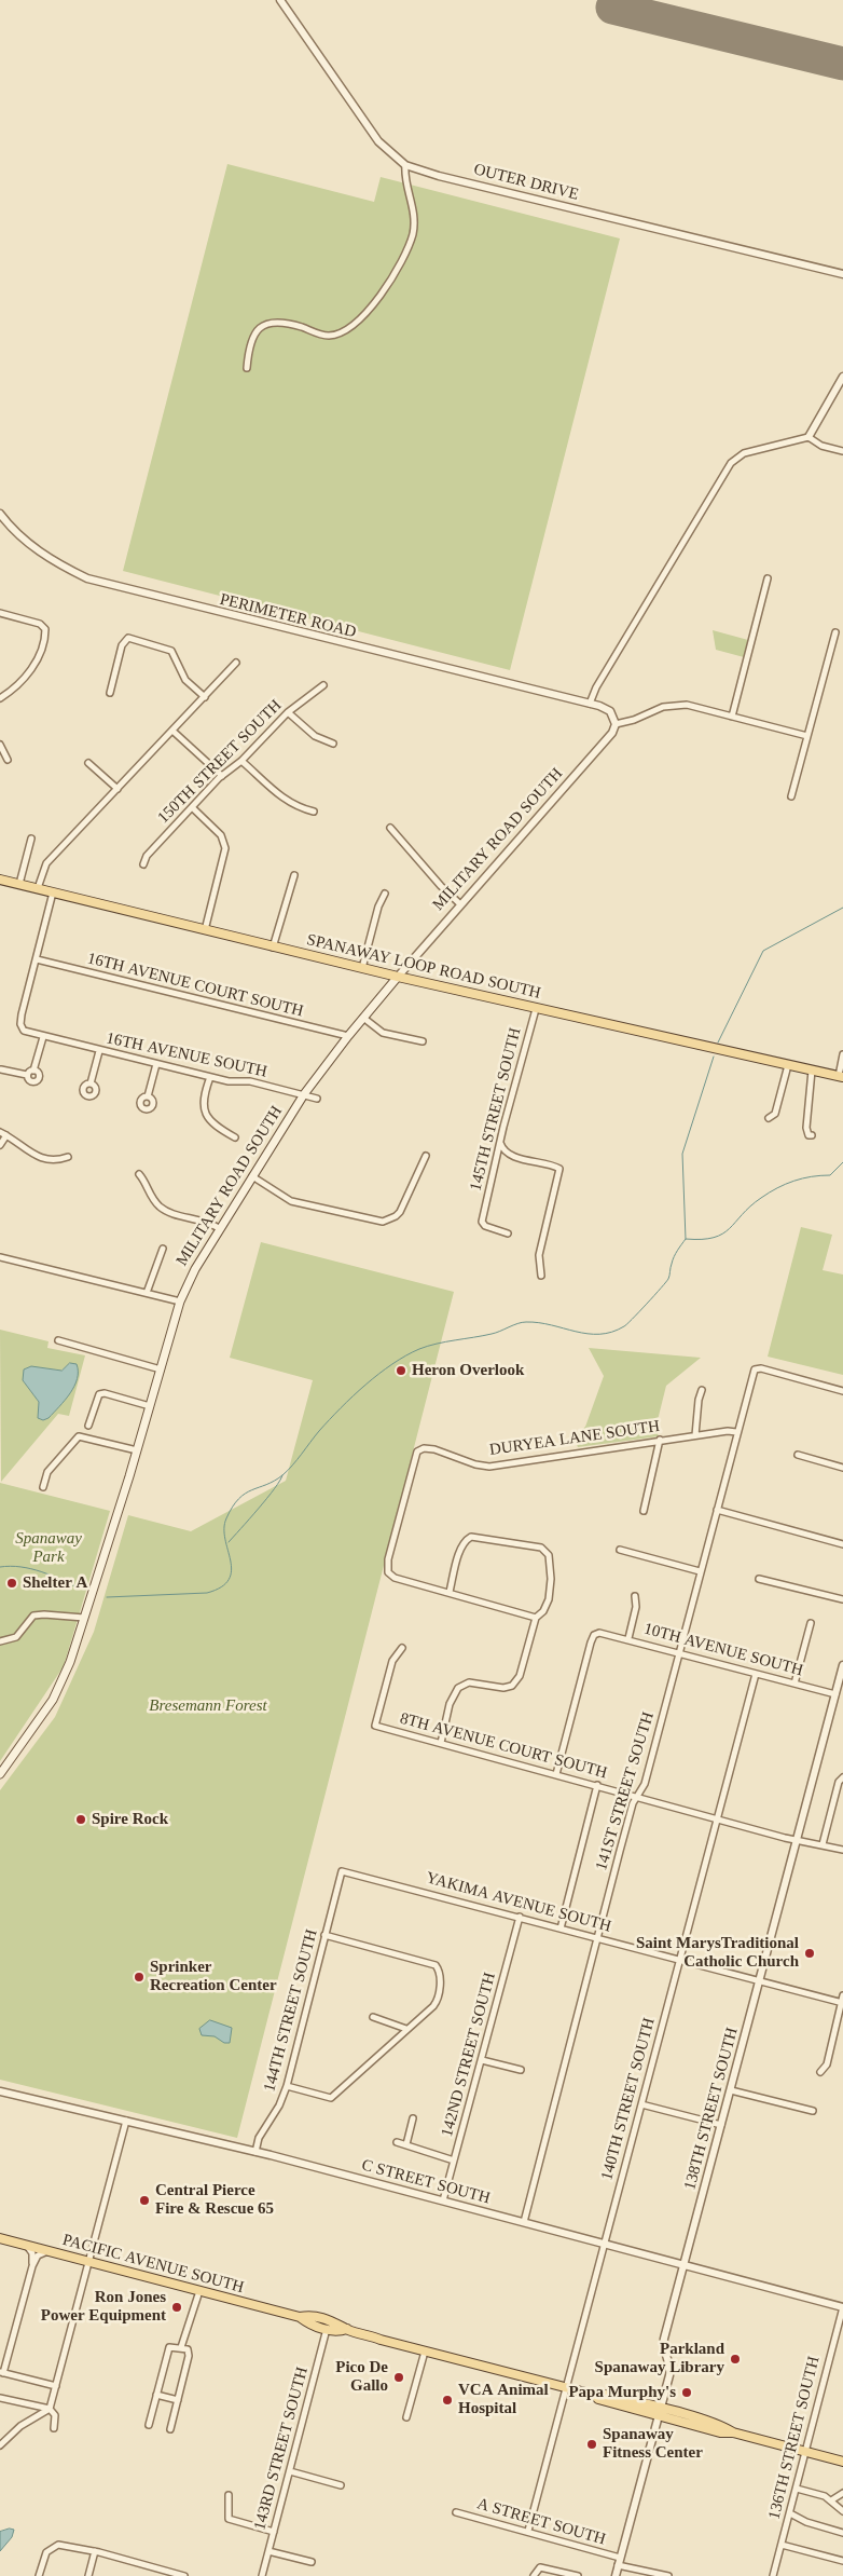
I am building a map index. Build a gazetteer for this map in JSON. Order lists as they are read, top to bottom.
{
  "streets": {
    "main road": ["MILITARY ROAD SOUTH", "SPANAWAY LOOP ROAD SOUTH", "PACIFIC AVENUE SOUTH"],
    "street": [
      "OUTER DRIVE",
      "PERIMETER ROAD",
      "150TH STREET SOUTH",
      "16TH AVENUE COURT SOUTH",
      "16TH AVENUE SOUTH",
      "145TH STREET SOUTH",
      "DURYEA LANE SOUTH",
      "10TH AVENUE SOUTH",
      "8TH AVENUE COURT SOUTH",
      "141ST STREET SOUTH",
      "YAKIMA AVENUE SOUTH",
      "144TH STREET SOUTH",
      "142ND STREET SOUTH",
      "140TH STREET SOUTH",
      "138TH STREET SOUTH",
      "C STREET SOUTH",
      "136TH STREET SOUTH",
      "143RD STREET SOUTH",
      "A STREET SOUTH"
    ]
  },
  "crossings": [
    ["PERIMETER ROAD", "MILITARY ROAD SOUTH"],
    ["MILITARY ROAD SOUTH", "SPANAWAY LOOP ROAD SOUTH"],
    ["MILITARY ROAD SOUTH", "16TH AVENUE COURT SOUTH"],
    ["MILITARY ROAD SOUTH", "16TH AVENUE SOUTH"],
    ["SPANAWAY LOOP ROAD SOUTH", "145TH STREET SOUTH"],
    ["16TH AVENUE COURT SOUTH", "16TH AVENUE SOUTH"],
    ["DURYEA LANE SOUTH", "141ST STREET SOUTH"],
    ["10TH AVENUE SOUTH", "8TH AVENUE COURT SOUTH"],
    ["10TH AVENUE SOUTH", "141ST STREET SOUTH"],
    ["10TH AVENUE SOUTH", "140TH STREET SOUTH"],
    ["10TH AVENUE SOUTH", "138TH STREET SOUTH"],
    ["8TH AVENUE COURT SOUTH", "141ST STREET SOUTH"],
    ["8TH AVENUE COURT SOUTH", "140TH STREET SOUTH"],
    ["8TH AVENUE COURT SOUTH", "138TH STREET SOUTH"],
    ["141ST STREET SOUTH", "YAKIMA AVENUE SOUTH"],
    ["141ST STREET SOUTH", "C STREET SOUTH"],
    ["YAKIMA AVENUE SOUTH", "144TH STREET SOUTH"],
    ["YAKIMA AVENUE SOUTH", "142ND STREET SOUTH"],
    ["YAKIMA AVENUE SOUTH", "140TH STREET SOUTH"],
    ["YAKIMA AVENUE SOUTH", "138TH STREET SOUTH"],
    ["144TH STREET SOUTH", "C STREET SOUTH"],
    ["142ND STREET SOUTH", "C STREET SOUTH"],
    ["140TH STREET SOUTH", "C STREET SOUTH"],
    ["140TH STREET SOUTH", "PACIFIC AVENUE SOUTH"],
    ["140TH STREET SOUTH", "A STREET SOUTH"],
    ["138TH STREET SOUTH", "C STREET SOUTH"],
    ["138TH STREET SOUTH", "PACIFIC AVENUE SOUTH"],
    ["138TH STREET SOUTH", "A STREET SOUTH"],
    ["C STREET SOUTH", "136TH STREET SOUTH"],
    ["PACIFIC AVENUE SOUTH", "136TH STREET SOUTH"],
    ["PACIFIC AVENUE SOUTH", "143RD STREET SOUTH"]
  ],
  "parks": ["Spanaway Park", "Bresemann Forest"],
  "places": [
    "Heron Overlook",
    "Shelter A",
    "Spire Rock",
    "Saint MarysTraditional Catholic Church",
    "Sprinker Recreation Center",
    "Central Pierce Fire & Rescue 65",
    "Ron Jones Power Equipment",
    "Parkland Spanaway Library",
    "Pico De Gallo",
    "Papa Murphy's",
    "VCA Animal Hospital",
    "Spanaway Fitness Center"
  ]
}
